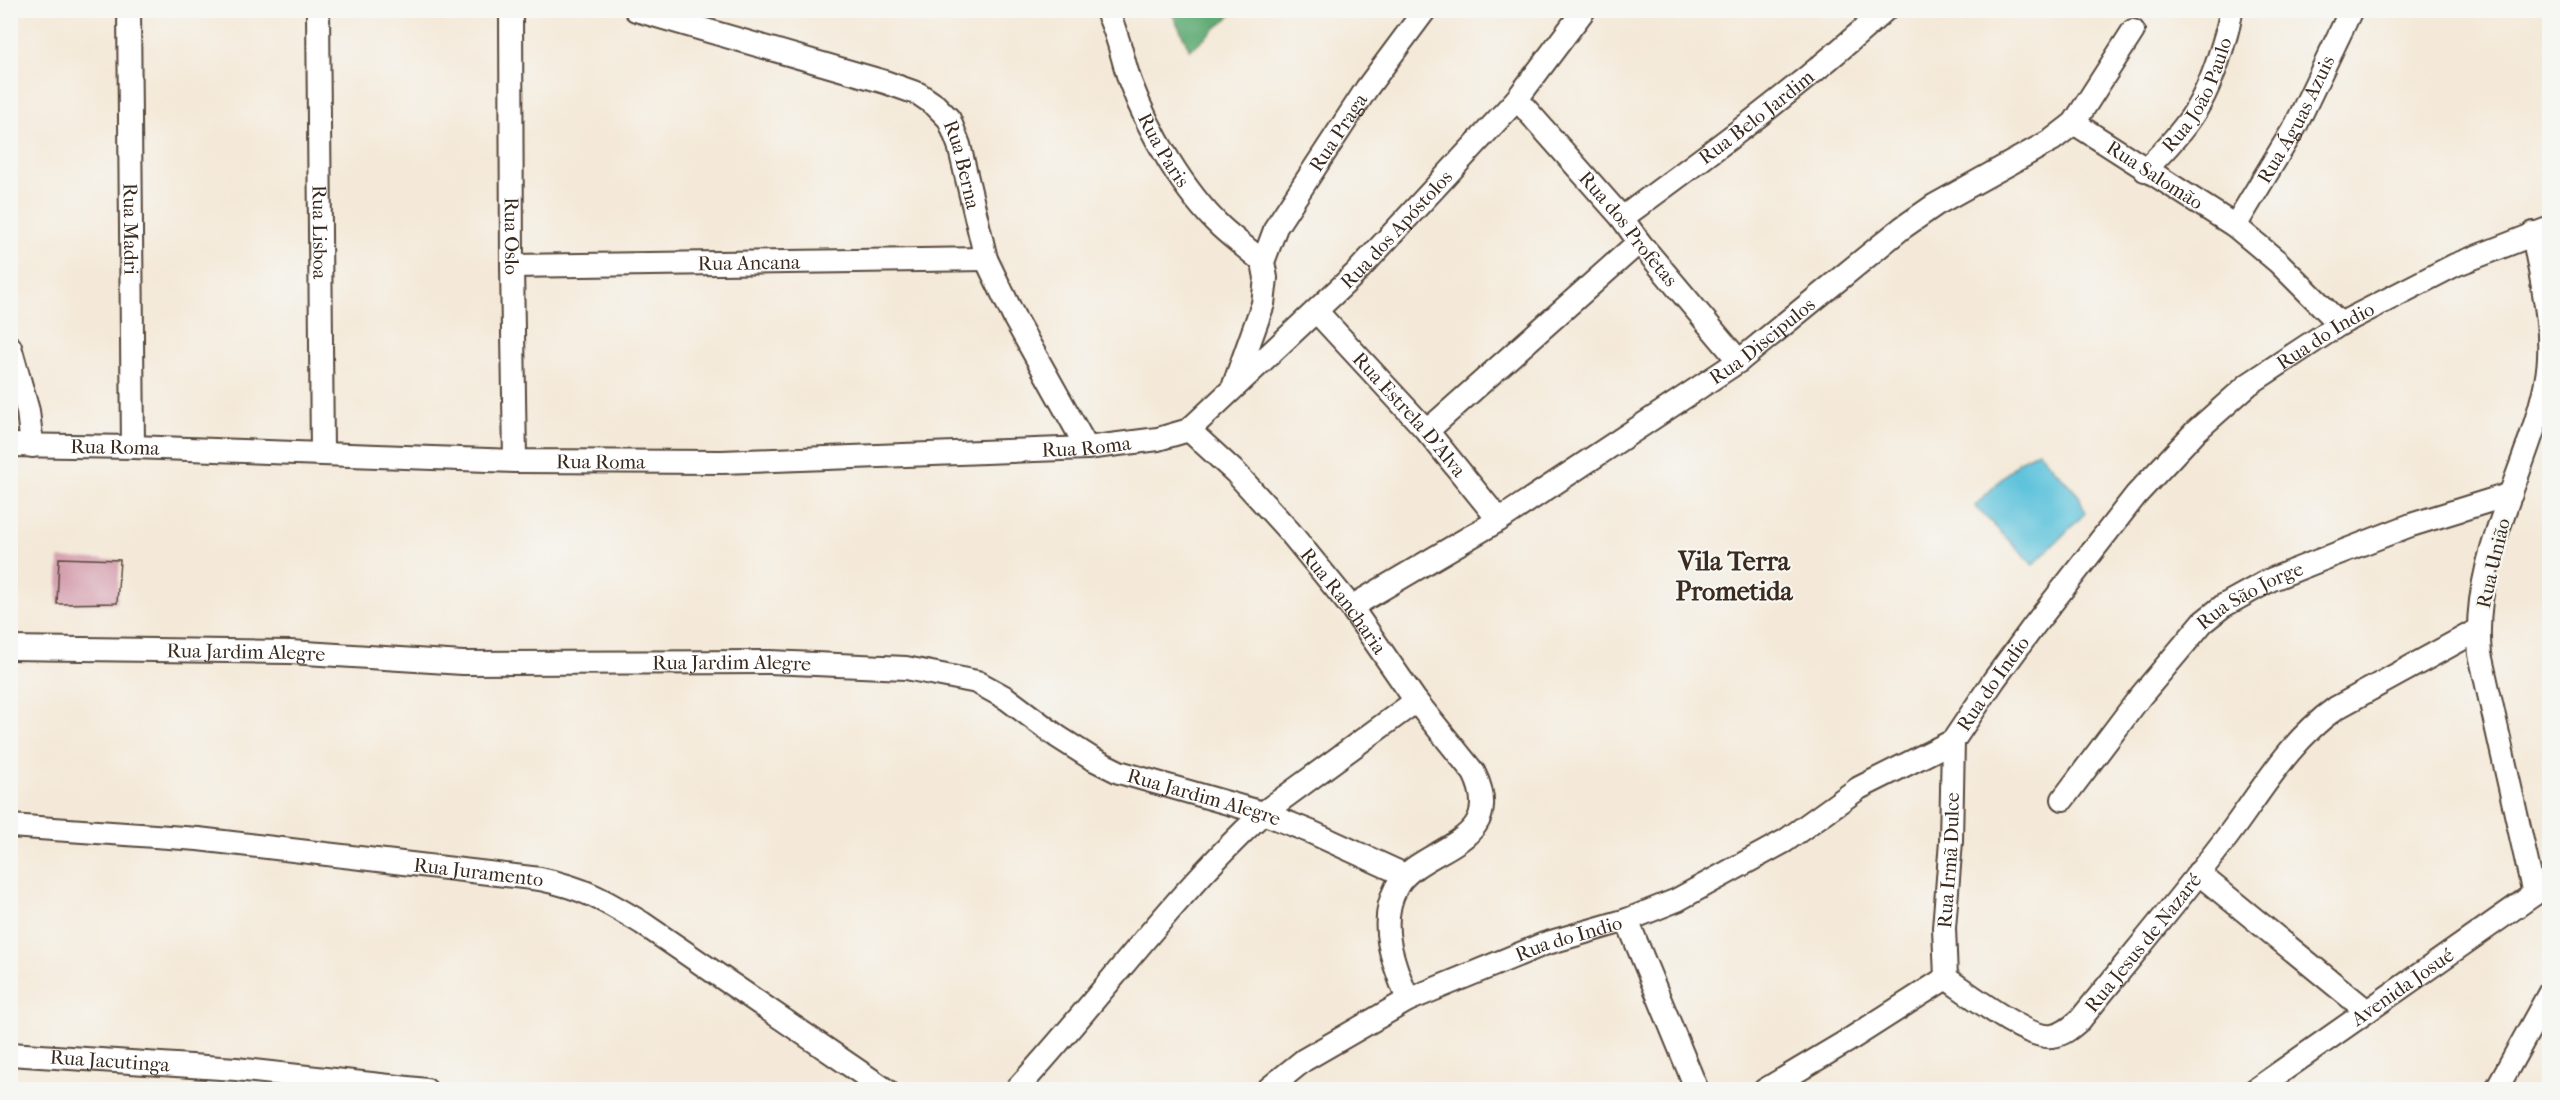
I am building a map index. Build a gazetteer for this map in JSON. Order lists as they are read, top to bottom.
{
  "streets": {
    "street": [
      "Rua João Paulo",
      "Rua Belo Jardim",
      "Rua Águas Azuis",
      "Rua Praga",
      "Rua Paris",
      "Rua Berna",
      "Rua Salomão",
      "Rua Madri",
      "Rua dos Apóstolos",
      "Rua dos Profetas",
      "Rua Lisboa",
      "Rua Oslo",
      "Rua Ancana",
      "Rua do Indio",
      "Rua Discipulos",
      "Rua Estrela D'Alva",
      "Rua Roma",
      "Rua União",
      "Rua São Jorge",
      "Rua Rancharia",
      "Rua Jardim Alegre",
      "Rua Irmã Dulce",
      "Rua Juramento",
      "Rua Jesus de Nazaré",
      "Avenida Josué",
      "Rua Jacutinga"
    ]
  },
  "crossings": [
    ["Rua João Paulo", "Rua Salomão"],
    ["Rua Belo Jardim", "Rua dos Profetas"],
    ["Rua Águas Azuis", "Rua Salomão"],
    ["Rua Praga", "Rua Paris"],
    ["Rua Berna", "Rua Ancana"],
    ["Rua Berna", "Rua Roma"],
    ["Rua Salomão", "Rua do Indio"],
    ["Rua Salomão", "Rua Discipulos"],
    ["Rua Madri", "Rua Roma"],
    ["Rua dos Apóstolos", "Rua dos Profetas"],
    ["Rua dos Apóstolos", "Rua Estrela D'Alva"],
    ["Rua dos Apóstolos", "Rua Roma"],
    ["Rua dos Apóstolos", "Rua Rancharia"],
    ["Rua dos Profetas", "Rua Discipulos"],
    ["Rua Lisboa", "Rua Roma"],
    ["Rua Oslo", "Rua Ancana"],
    ["Rua Oslo", "Rua Roma"],
    ["Rua do Indio", "Rua União"],
    ["Rua do Indio", "Rua Irmã Dulce"],
    ["Rua Discipulos", "Rua Estrela D'Alva"],
    ["Rua Discipulos", "Rua Rancharia"],
    ["Rua Roma", "Rua Rancharia"],
    ["Rua União", "Rua São Jorge"],
    ["Rua União", "Rua Jesus de Nazaré"],
    ["Rua União", "Avenida Josué"],
    ["Rua Rancharia", "Rua Jardim Alegre"],
    ["Rua Irmã Dulce", "Rua Jesus de Nazaré"]
  ],
  "districts": ["Vila Terra Prometida"]
}
